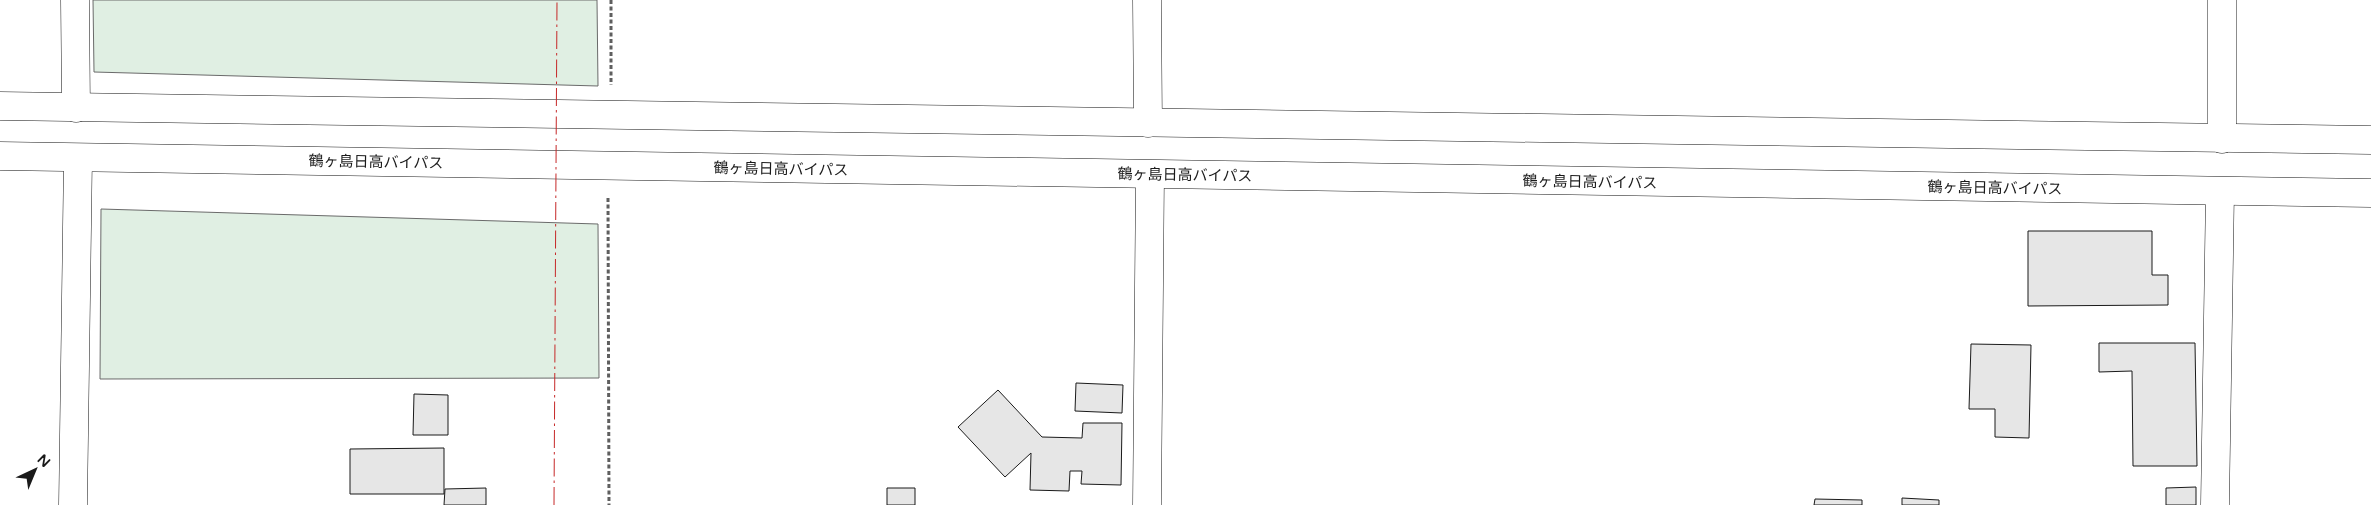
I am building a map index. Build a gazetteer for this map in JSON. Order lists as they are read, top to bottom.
{
  "streets": {
    "main road": ["鶴ヶ島日高バイパス"]
  },
  "north": "top right"
}
